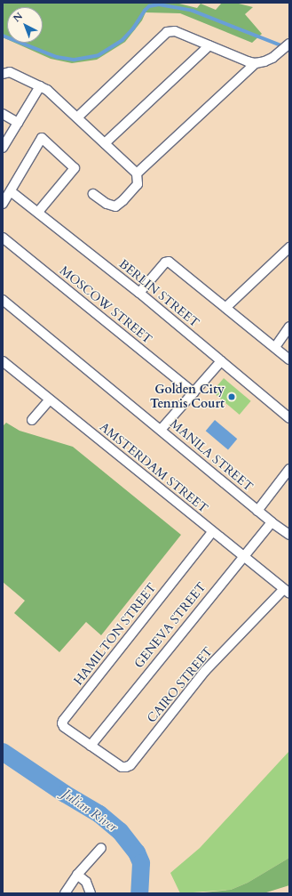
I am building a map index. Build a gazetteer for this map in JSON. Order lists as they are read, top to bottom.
{
  "streets": {
    "street": [
      "BERLIN STREET",
      "MOSCOW STREET",
      "MANILA STREET",
      "AMSTERDAM STREET",
      "GENEVA STREET",
      "HAMILTON STREET",
      "CAIRO STREET"
    ]
  },
  "crossings": [
    ["MANILA STREET", "GENEVA STREET"],
    ["AMSTERDAM STREET", "GENEVA STREET"],
    ["AMSTERDAM STREET", "HAMILTON STREET"],
    ["AMSTERDAM STREET", "CAIRO STREET"],
    ["GENEVA STREET", "HAMILTON STREET"],
    ["GENEVA STREET", "CAIRO STREET"],
    ["HAMILTON STREET", "CAIRO STREET"]
  ],
  "water": ["Julian River"],
  "places": ["Golden City Tennis Court"],
  "north": "top left"
}
